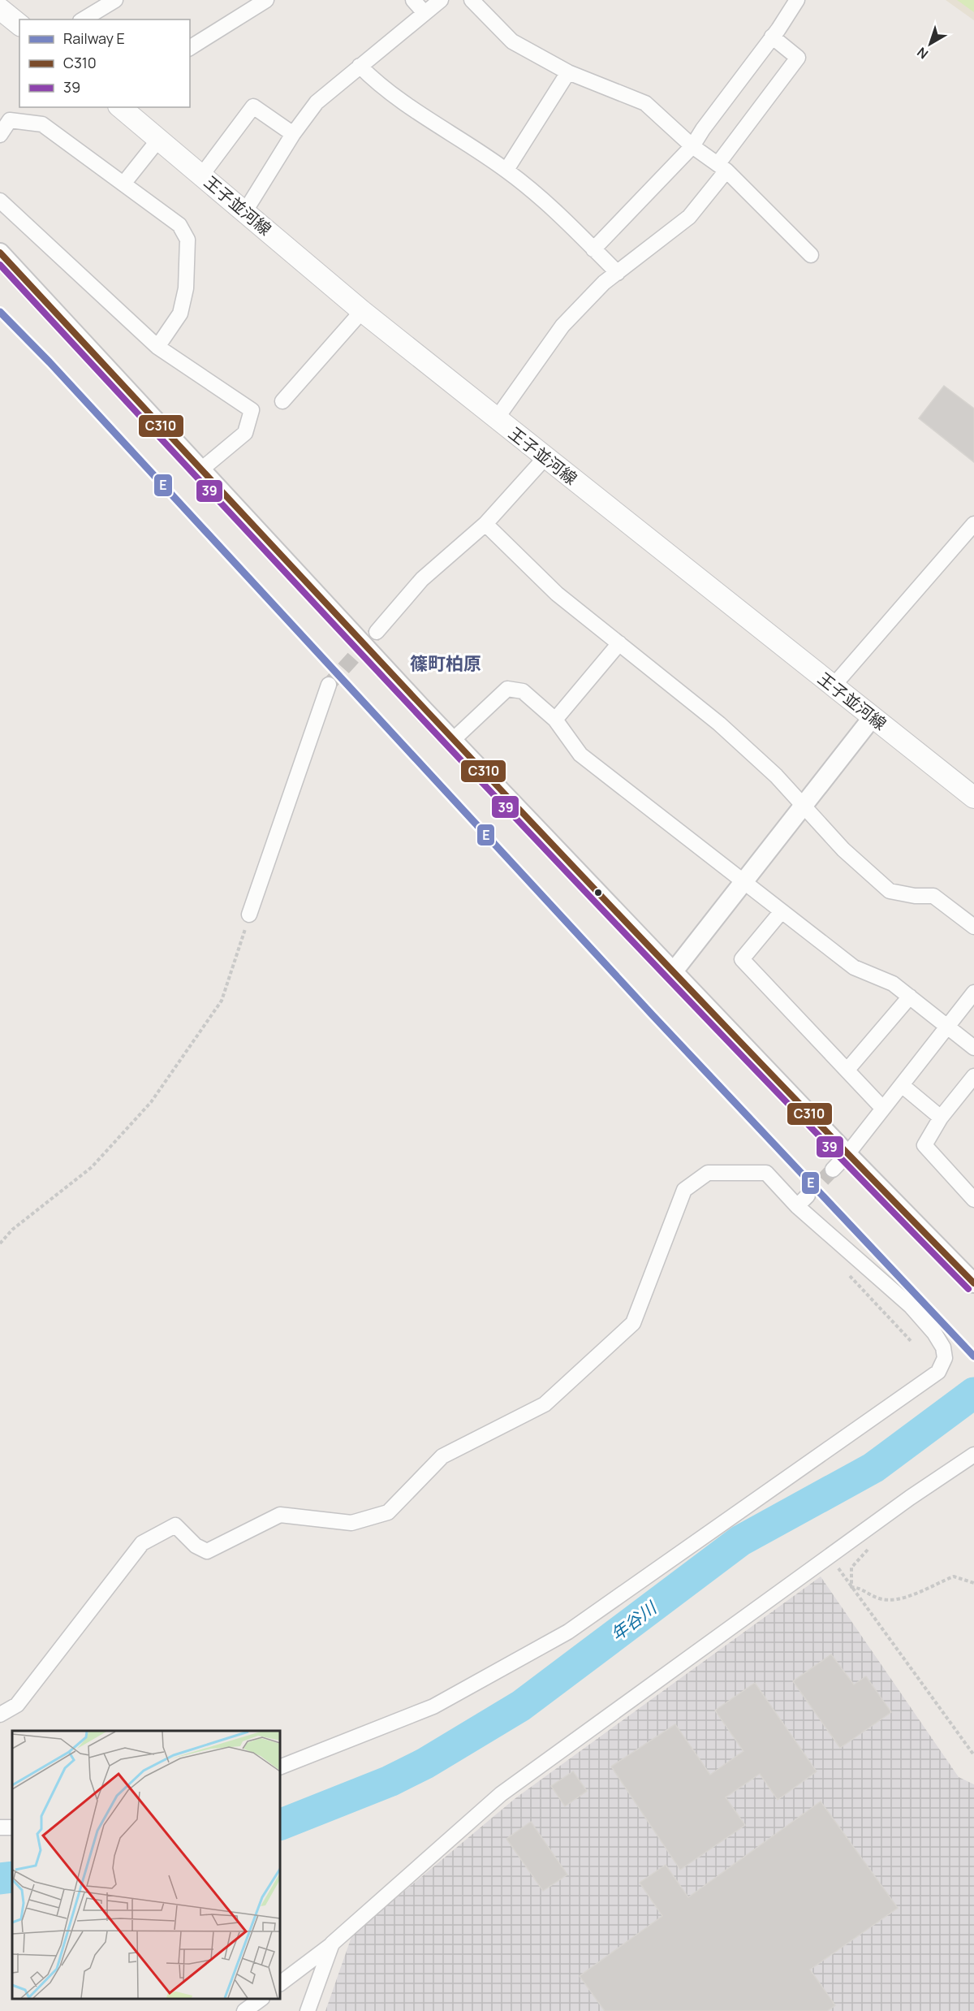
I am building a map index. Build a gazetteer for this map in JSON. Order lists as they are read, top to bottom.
{
  "streets": {
    "main road": ["王子並河線"]
  },
  "districts": ["篠町柏原"],
  "water": ["年谷川"],
  "lines": ["transit line C310", "transit line 39", "rail line E"],
  "legend": ["Railway E", "C310", "39"],
  "north": "bottom left"
}
